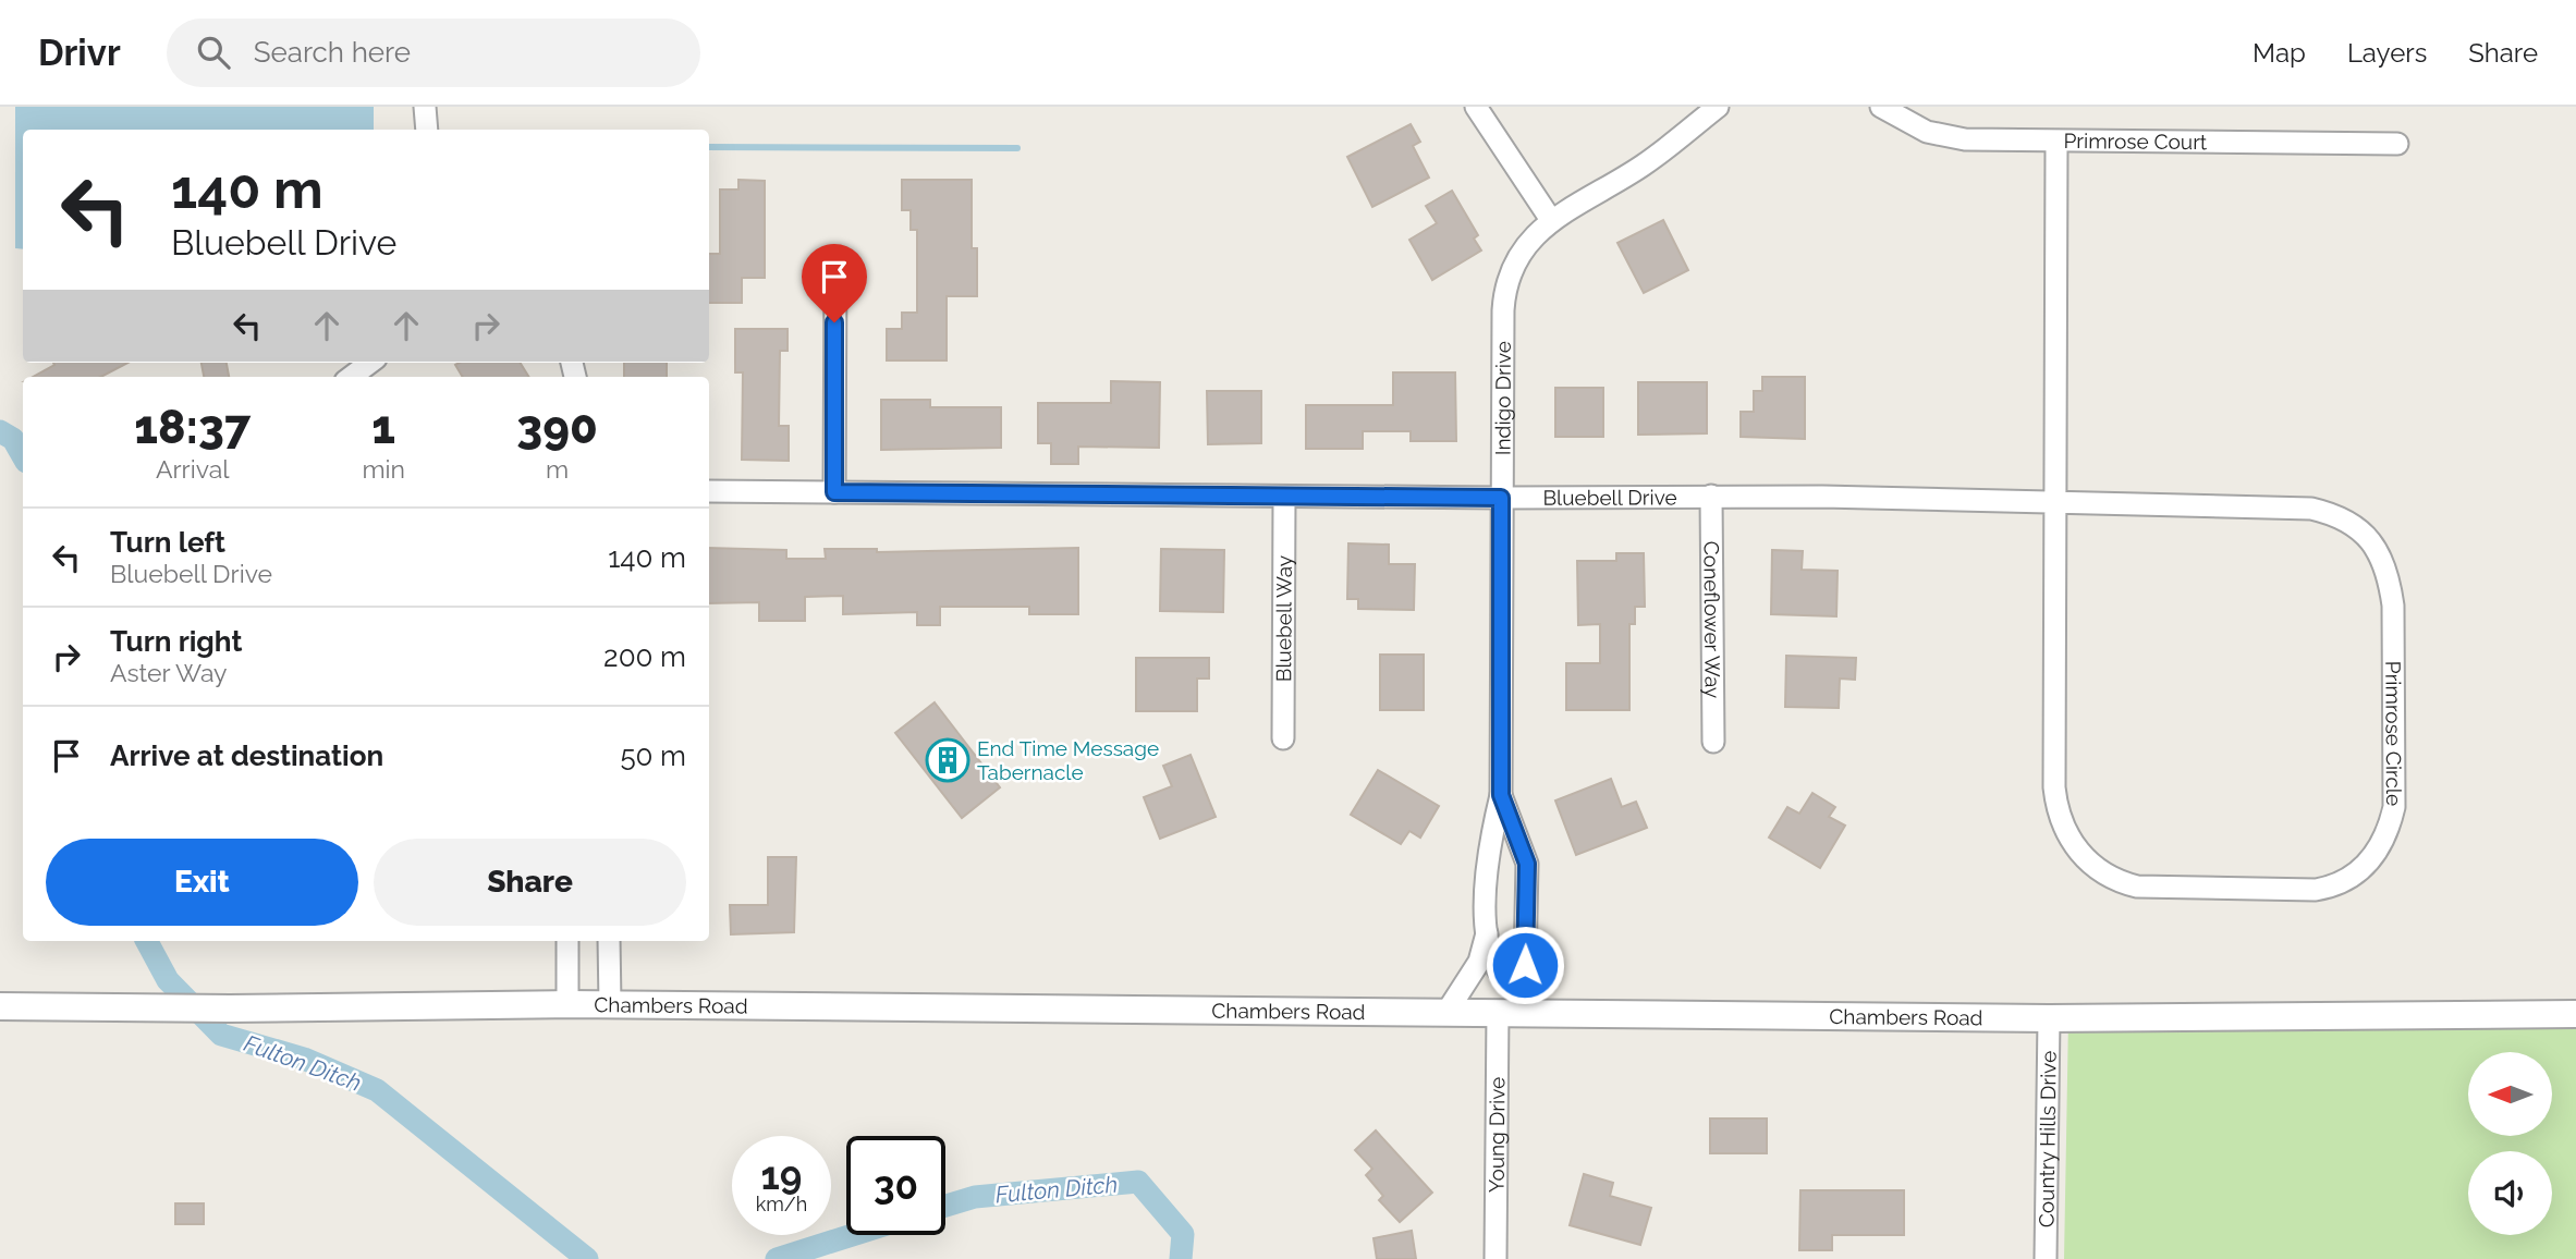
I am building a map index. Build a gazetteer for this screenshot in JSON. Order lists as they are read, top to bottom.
{
  "streets": {
    "street": [
      "Primrose Court",
      "Indigo Drive",
      "Bluebell Drive",
      "Bluebell Way",
      "Coneflower Way",
      "Primrose Circle",
      "Chambers Road",
      "Young Drive",
      "Country Hills Drive"
    ]
  },
  "crossings": [
    ["Primrose Court", "Primrose Circle"],
    ["Indigo Drive", "Bluebell Drive"],
    ["Indigo Drive", "Chambers Road"],
    ["Bluebell Drive", "Bluebell Way"],
    ["Bluebell Drive", "Coneflower Way"],
    ["Bluebell Drive", "Primrose Circle"],
    ["Chambers Road", "Young Drive"],
    ["Chambers Road", "Country Hills Drive"]
  ],
  "water": ["Fulton Ditch"],
  "places": {
    "building": ["End Time Message Tabernacle"]
  },
  "north": "left",
  "page": {
    "header": "Drivr",
    "search": "Search here",
    "nav": ["Map", "Layers", "Share"],
    "turn": ["140 m", "Bluebell Drive"],
    "eta": [
      "18:37",
      "Arrival",
      "1",
      "min",
      "390",
      "m"
    ],
    "list": [
      {
        "name": "Turn left",
        "note": "Bluebell Drive",
        "value": "140 m"
      },
      {
        "name": "Turn right",
        "note": "Aster Way",
        "value": "200 m"
      },
      {
        "name": "Arrive at destination",
        "value": "50 m"
      }
    ],
    "buttons": ["Exit", "Share"],
    "speed": "19 km/h",
    "limit": "30"
  }
}
